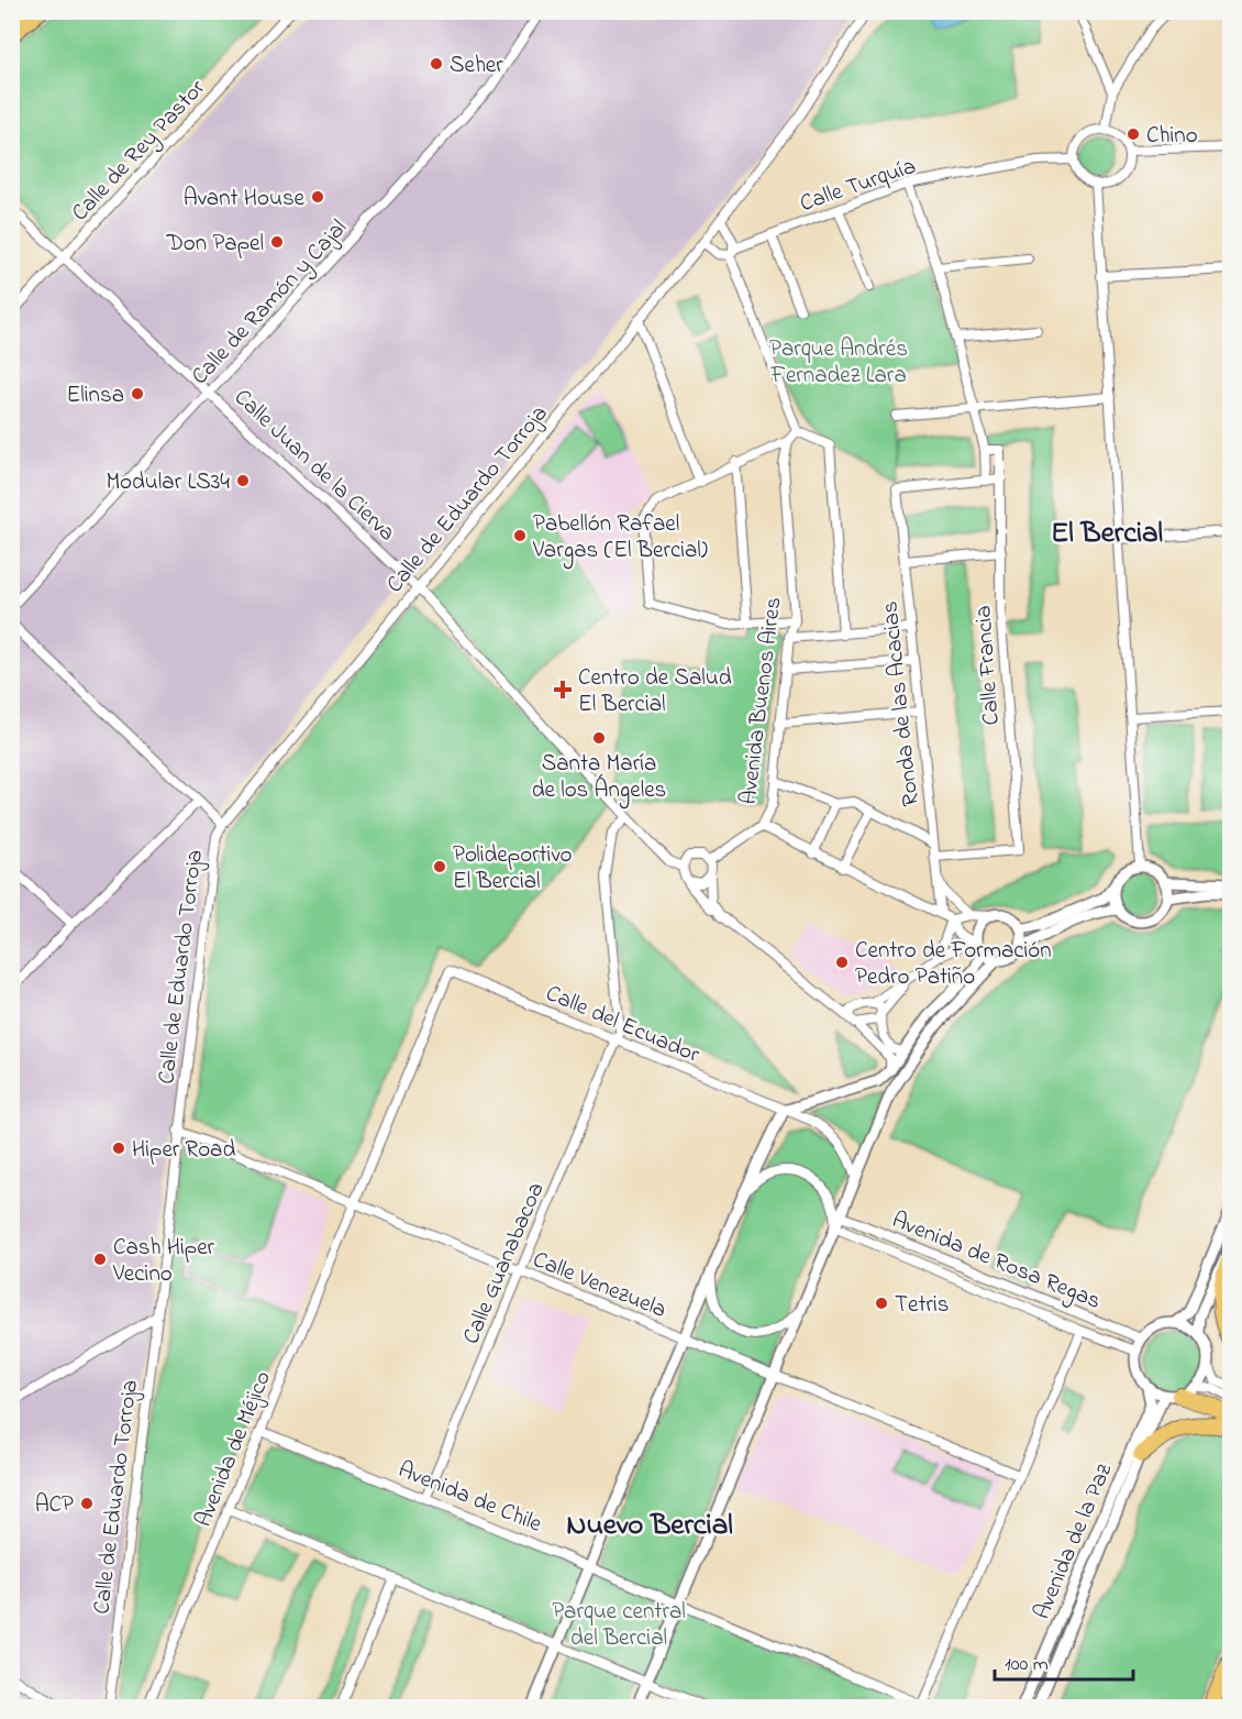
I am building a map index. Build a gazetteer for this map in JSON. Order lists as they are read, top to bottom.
{
  "streets": {
    "street": [
      "Calle de Rey Pastor",
      "Calle Turquía",
      "Calle de Ramón y Cajal",
      "Calle Juan de la Cierva",
      "Calle de Eduardo Torroja",
      "Calle Francia",
      "Avenida Buenos Aires",
      "Ronda de las Acacias",
      "Calle del Ecuador",
      "Avenida de Rosa Regas",
      "Calle Guanabacoa",
      "Calle Venezuela",
      "Avenida de Méjico",
      "Avenida de Chile",
      "Avenida de la Paz"
    ]
  },
  "crossings": [
    ["Calle de Rey Pastor", "Calle Juan de la Cierva"],
    ["Calle de Ramón y Cajal", "Calle Juan de la Cierva"],
    ["Calle Juan de la Cierva", "Calle de Eduardo Torroja"],
    ["Calle Juan de la Cierva", "Avenida Buenos Aires"],
    ["Calle Juan de la Cierva", "Calle Guanabacoa"],
    ["Calle de Eduardo Torroja", "Calle Venezuela"],
    ["Calle Francia", "Ronda de las Acacias"],
    ["Calle del Ecuador", "Calle Guanabacoa"],
    ["Calle del Ecuador", "Avenida de Méjico"],
    ["Avenida de Rosa Regas", "Avenida de la Paz"],
    ["Calle Guanabacoa", "Calle Venezuela"],
    ["Calle Guanabacoa", "Avenida de Chile"],
    ["Calle Venezuela", "Avenida de Méjico"],
    ["Avenida de Méjico", "Avenida de Chile"]
  ],
  "districts": ["El Bercial", "Nuevo Bercial"],
  "parks": ["Parque Andrés Fernadez Lara", "Parque central del Bercial"],
  "places": {
    "other": [
      "Seher",
      "Chino",
      "Avant House",
      "Don Papel",
      "Elinsa",
      "Modular LS34",
      "Pabellón Rafael Vargas (El Bercial)",
      "Santa María de los Ángeles",
      "Polideportivo El Bercial",
      "Centro de Formación Pedro Patiño",
      "Hiper Road",
      "Cash Hiper Vecino",
      "Tetris",
      "ACP"
    ],
    "health": ["Centro de Salud El Bercial"]
  },
  "scale_bar": "100 m"
}
